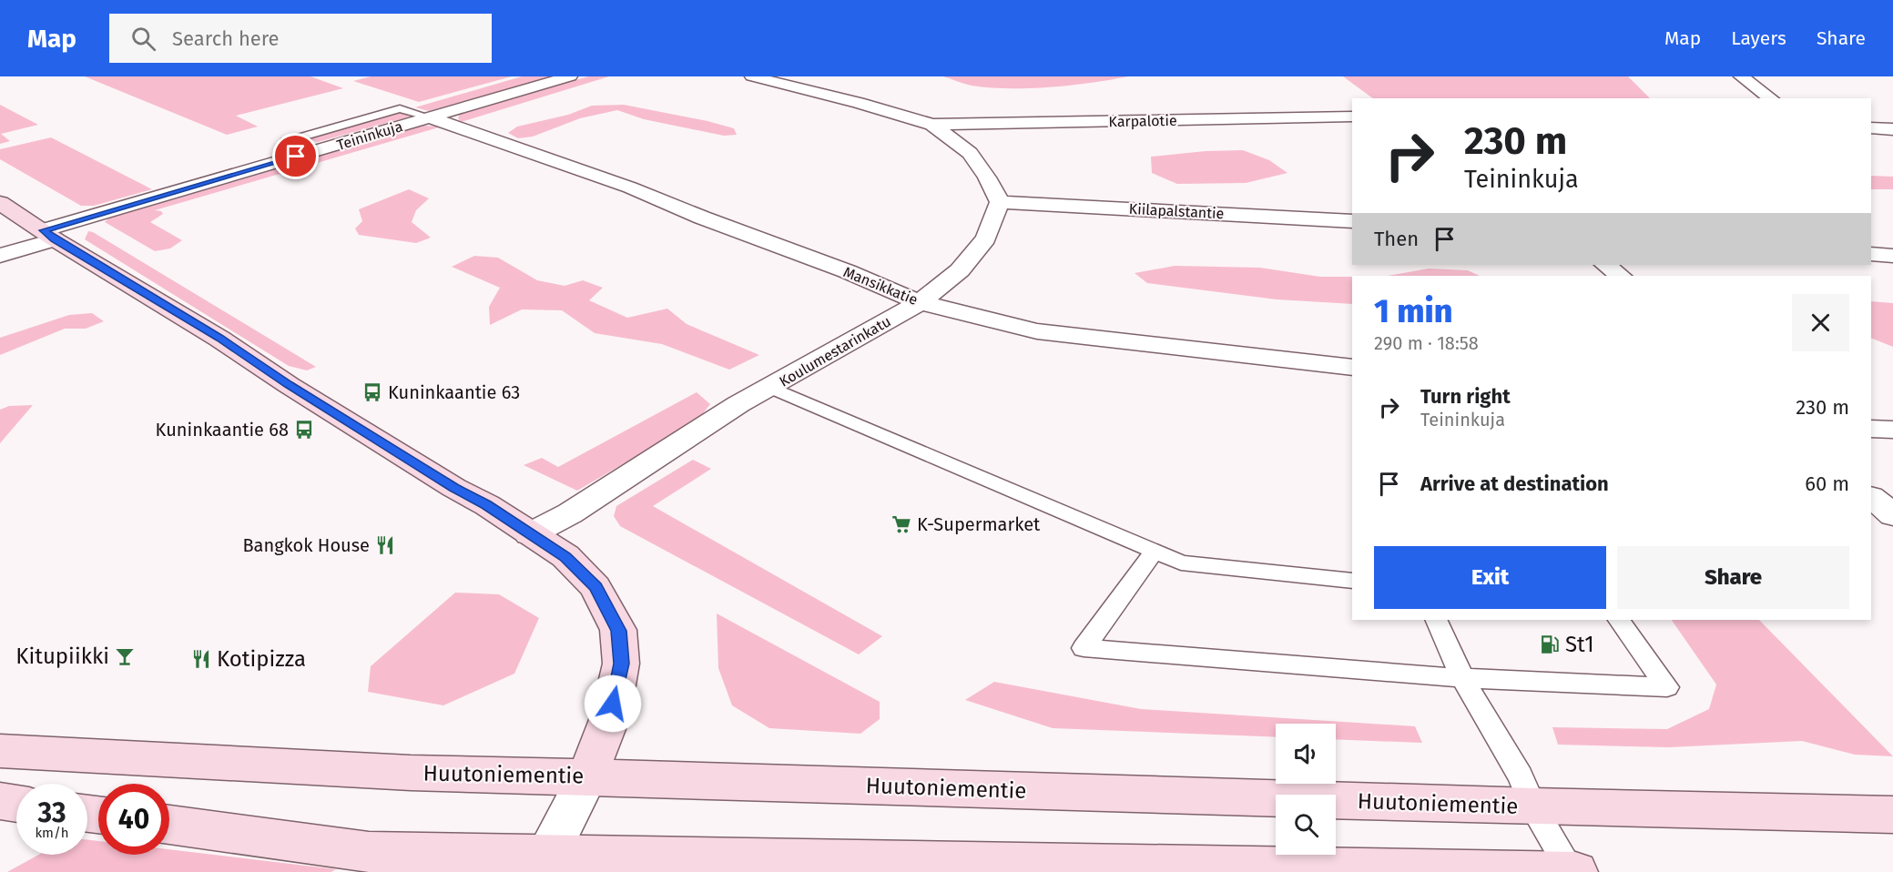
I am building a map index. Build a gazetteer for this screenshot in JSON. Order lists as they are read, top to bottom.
{
  "streets": {
    "main road": ["Huutoniementie"],
    "street": [
      "Karpalotie",
      "Teininkuja",
      "Kiilapalstantie",
      "Mansikkatie",
      "Koulumestarinkatu"
    ]
  },
  "crossings": [
    ["Teininkuja", "Mansikkatie"],
    ["Kiilapalstantie", "Koulumestarinkatu"],
    ["Mansikkatie", "Koulumestarinkatu"]
  ],
  "places": {
    "bus stop": ["Kuninkaantie 63", "Kuninkaantie 68"],
    "supermarket": ["K-Supermarket"],
    "restaurant": ["Bangkok House", "Kotipizza"],
    "fuel station": ["St1"],
    "bar": ["Kitupiikki"]
  },
  "page": {
    "header": "Map",
    "search": "Search here",
    "nav": ["Map", "Layers", "Share"],
    "turn": ["230 m", "Teininkuja"],
    "then": "Then",
    "heading": ["1 min", "290 m · 18:58"],
    "list": [
      {
        "name": "Turn right",
        "note": "Teininkuja",
        "value": "230 m"
      },
      {
        "name": "Arrive at destination",
        "value": "60 m"
      }
    ],
    "buttons": ["Exit", "Share"],
    "speed": "33 km/h",
    "limit": "40"
  }
}
